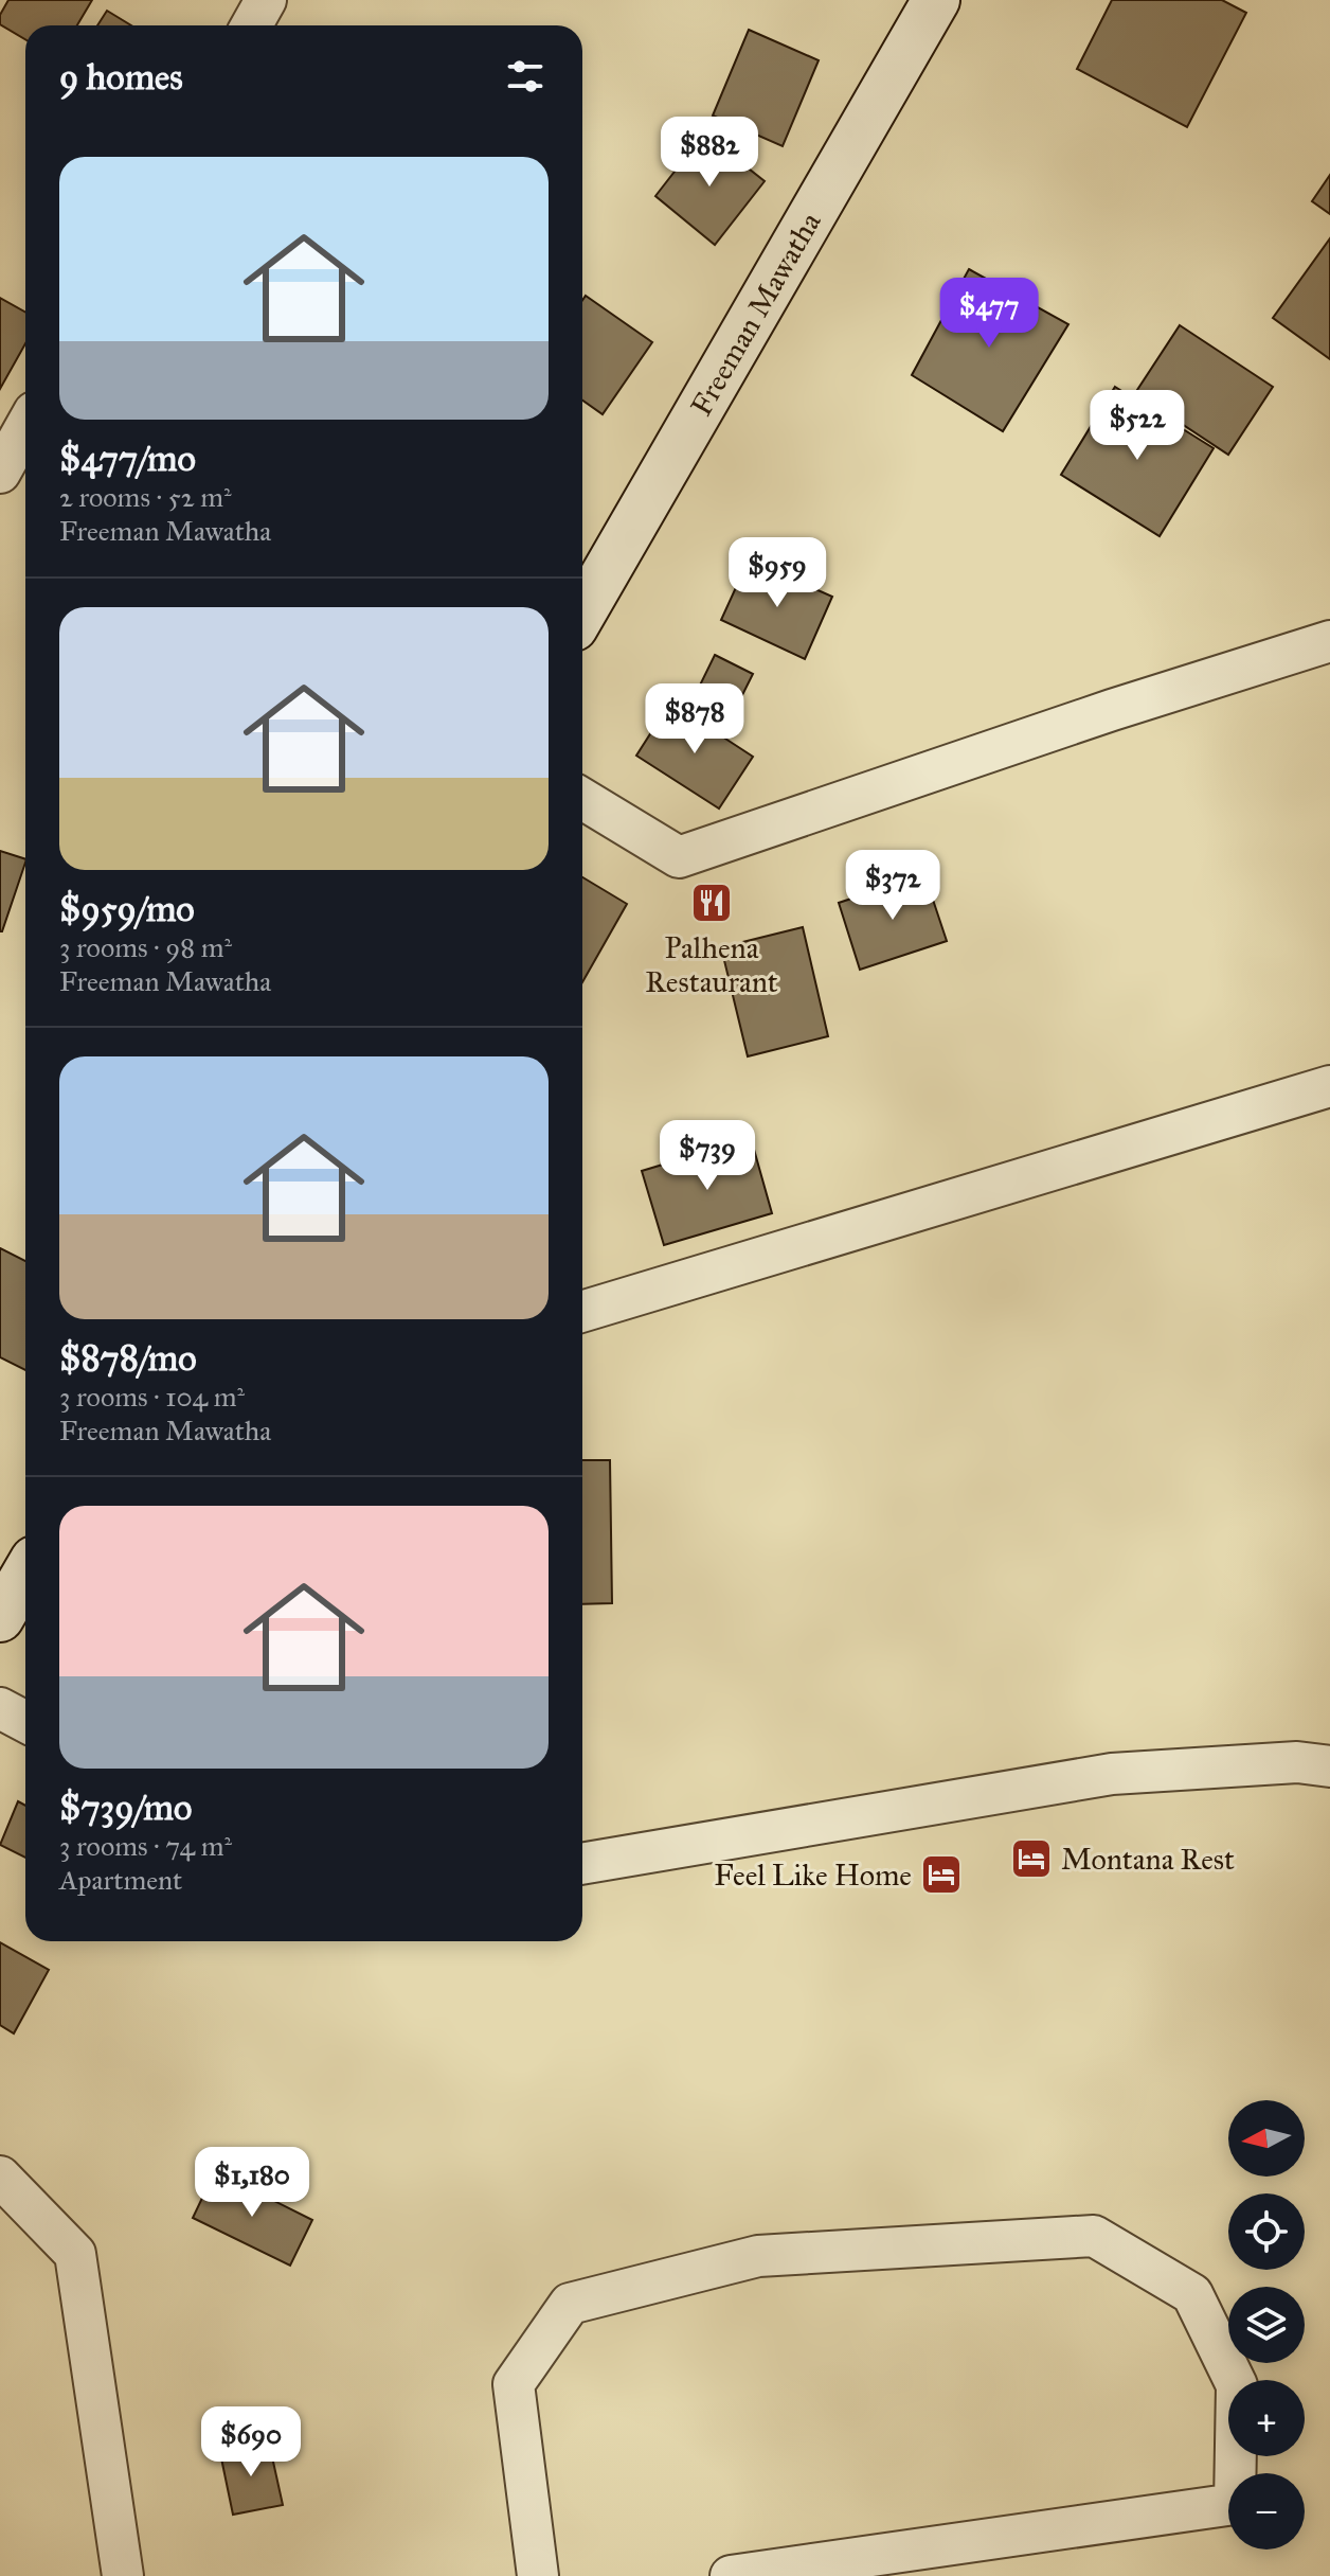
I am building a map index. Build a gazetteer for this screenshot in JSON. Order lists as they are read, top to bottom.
{
  "streets": {
    "street": ["Freeman Mawatha"]
  },
  "places": {
    "restaurant": ["Palhena Restaurant"],
    "hotel": ["Montana Rest", "Feel Like Home"]
  },
  "north": "left",
  "page": {
    "heading": "9 homes",
    "price": [
      "$882",
      "$477",
      "$522",
      "$959",
      "$878",
      "$372",
      "$739",
      "$1,180",
      "$690"
    ],
    "list": [
      {
        "name": "$477/mo",
        "note": "2 rooms · 52 m² · Freeman Mawatha"
      },
      {
        "name": "$959/mo",
        "note": "3 rooms · 98 m² · Freeman Mawatha"
      },
      {
        "name": "$878/mo",
        "note": "3 rooms · 104 m² · Freeman Mawatha"
      },
      {
        "name": "$739/mo",
        "note": "3 rooms · 74 m² · Apartment"
      }
    ],
    "map_buttons": ["+", "−"]
  }
}
